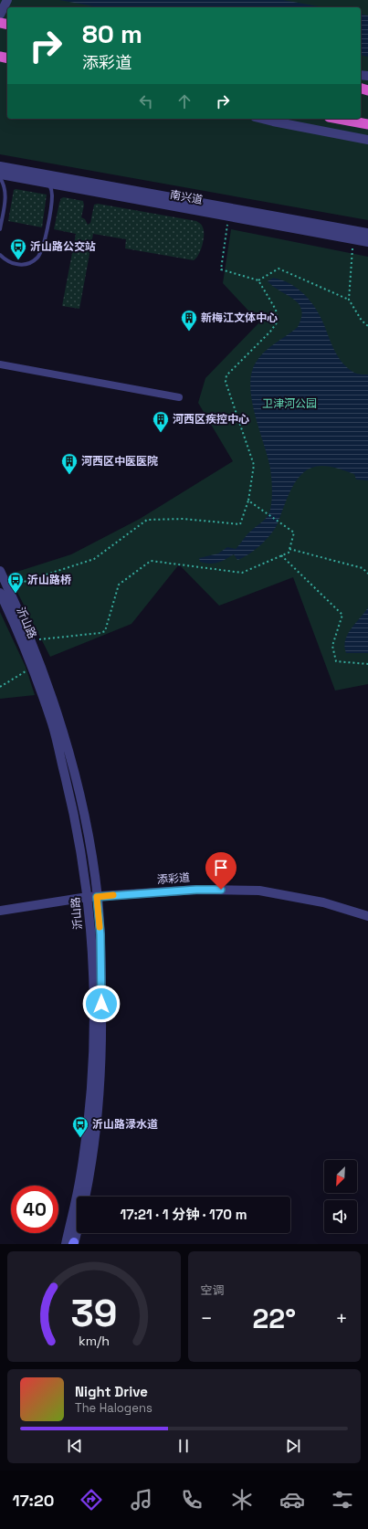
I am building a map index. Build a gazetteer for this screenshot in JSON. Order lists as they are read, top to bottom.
{
  "streets": {
    "street": ["南兴道", "沂山路", "添彩道"]
  },
  "crossings": [
    ["沂山路", "添彩道"]
  ],
  "parks": ["卫津河公园"],
  "places": {
    "bus stop": ["沂山路公交站", "沂山路桥", "沂山路渌水道"],
    "building": ["新梅江文体中心", "河西区疾控中心", "河西区中医医院"]
  },
  "north": "bottom left",
  "page": {
    "turn": ["80 m", "添彩道"],
    "limit": "40",
    "trip": "17:21 · 1 分钟 · 170 m",
    "tile": "空调",
    "heat": ["−", "22°", "+"],
    "song": ["Night Drive", "The Halogens"],
    "tabs": "17:20",
    "gauge": ["39", "km/h"]
  }
}
